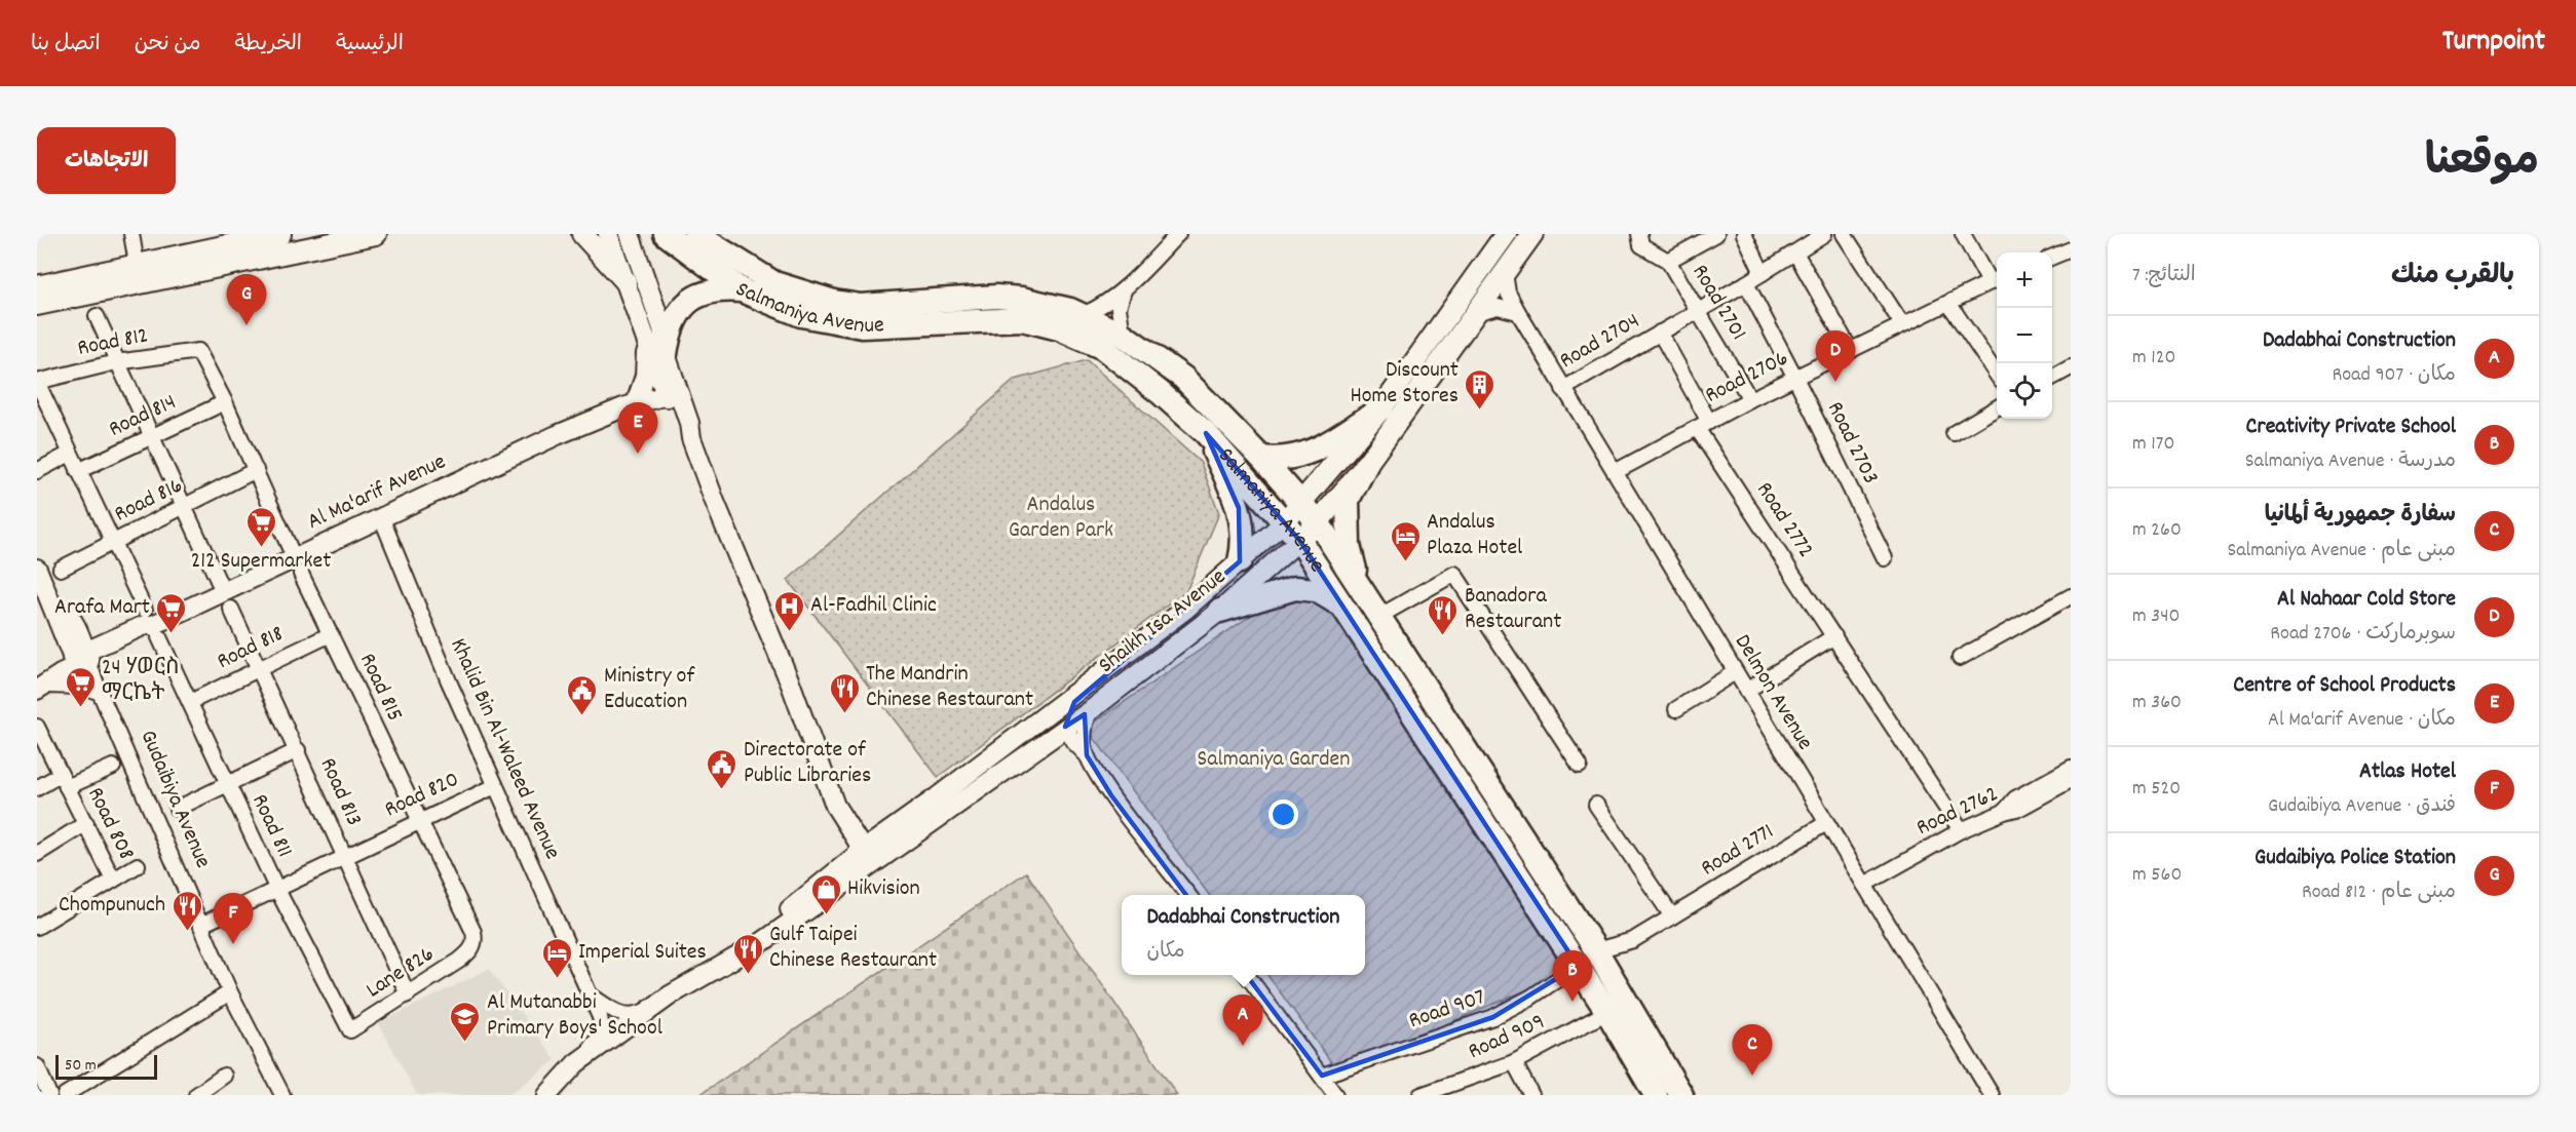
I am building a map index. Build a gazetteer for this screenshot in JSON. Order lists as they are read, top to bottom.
{
  "streets": {
    "main road": ["Salmaniya Avenue", "Shaikh Isa Avenue"],
    "street": [
      "Road 2701",
      "Road 2704",
      "Road 812",
      "Road 2706",
      "Road 814",
      "Road 2703",
      "Al Ma'arif Avenue",
      "Road 816",
      "Road 2772",
      "Road 818",
      "Road 815",
      "Delmon Avenue",
      "Khalid Bin Al-Waleed Avenue",
      "Road 813",
      "Road 820",
      "Gudaibiya Avenue",
      "Road 2762",
      "Road 808",
      "Road 811",
      "Road 2771",
      "Lane 826",
      "Road 907",
      "Road 909"
    ]
  },
  "crossings": [
    ["Salmaniya Avenue", "Shaikh Isa Avenue"],
    ["Salmaniya Avenue", "Road 2771"],
    ["Salmaniya Avenue", "Road 907"],
    ["Salmaniya Avenue", "Road 909"],
    ["Road 2701", "Road 2704"],
    ["Road 2701", "Road 2706"],
    ["Road 2704", "Road 2706"],
    ["Road 2704", "Road 2703"],
    ["Road 2704", "Road 2772"],
    ["Road 2704", "Delmon Avenue"],
    ["Road 812", "Road 815"],
    ["Road 812", "Road 811"],
    ["Road 2706", "Road 2703"],
    ["Road 2706", "Road 2772"],
    ["Road 2706", "Delmon Avenue"],
    ["Road 814", "Road 815"],
    ["Road 814", "Road 811"],
    ["Al Ma'arif Avenue", "Road 815"],
    ["Al Ma'arif Avenue", "Khalid Bin Al-Waleed Avenue"],
    ["Al Ma'arif Avenue", "Gudaibiya Avenue"],
    ["Al Ma'arif Avenue", "Road 811"],
    ["Road 816", "Road 815"],
    ["Road 816", "Road 811"],
    ["Road 2772", "Road 2762"],
    ["Shaikh Isa Avenue", "Delmon Avenue"],
    ["Shaikh Isa Avenue", "Khalid Bin Al-Waleed Avenue"],
    ["Road 818", "Road 815"],
    ["Road 818", "Road 813"],
    ["Road 818", "Road 811"],
    ["Road 815", "Road 820"],
    ["Road 815", "Lane 826"],
    ["Delmon Avenue", "Road 2762"],
    ["Delmon Avenue", "Road 2771"],
    ["Khalid Bin Al-Waleed Avenue", "Road 820"],
    ["Road 813", "Road 820"],
    ["Road 813", "Lane 826"],
    ["Road 820", "Gudaibiya Avenue"],
    ["Road 820", "Road 811"],
    ["Road 820", "Lane 826"],
    ["Road 811", "Lane 826"]
  ],
  "parks": ["Andalus Garden Park", "Salmaniya Garden"],
  "places": {
    "building": ["Discount Home Stores"],
    "supermarket": ["212 Supermarket", "Arafa Mart", "24 ሃወርስ ማርኬት"],
    "hotel": ["Andalus Plaza Hotel", "Imperial Suites"],
    "hospital": ["Al-Fadhil Clinic"],
    "restaurant": [
      "Banadora Restaurant",
      "The Mandrin Chinese Restaurant",
      "Chompunuch",
      "Gulf Taipei Chinese Restaurant"
    ],
    "public building": ["Ministry of Education", "Directorate of Public Libraries"],
    "shop": ["Hikvision"],
    "school or university": ["Al Mutanabbi Primary Boys' School"]
  },
  "scale_bar": "50 m",
  "page": {
    "header": "Turnpoint",
    "nav": [
      "الرئيسية",
      "الخريطة",
      "من نحن",
      "اتصل بنا"
    ],
    "title": "موقعنا",
    "buttons": "الاتجاهات",
    "heading": ["بالقرب منك", "النتائج: 7"],
    "map_buttons": ["+", "−"],
    "pins": [
      "G",
      "D",
      "E",
      "F",
      "B",
      "A",
      "C"
    ],
    "list": [
      {
        "mark": "A",
        "name": "Dadabhai Construction",
        "note": "مكان · Road 907",
        "value": "120 m"
      },
      {
        "mark": "B",
        "name": "Creativity Private School",
        "note": "مدرسة · Salmaniya Avenue",
        "value": "170 m"
      },
      {
        "mark": "C",
        "name": "سفارة جمهورية ألمانيا",
        "note": "مبنى عام · Salmaniya Avenue",
        "value": "260 m"
      },
      {
        "mark": "D",
        "name": "Al Nahaar Cold Store",
        "note": "سوبرماركت · Road 2706",
        "value": "340 m"
      },
      {
        "mark": "E",
        "name": "Centre of School Products",
        "note": "مكان · Al Ma'arif Avenue",
        "value": "360 m"
      },
      {
        "mark": "F",
        "name": "Atlas Hotel",
        "note": "فندق · Gudaibiya Avenue",
        "value": "520 m"
      },
      {
        "mark": "G",
        "name": "Gudaibiya Police Station",
        "note": "مبنى عام · Road 812",
        "value": "560 m"
      }
    ],
    "popup": ["Dadabhai Construction", "مكان"],
    "scale": "50 m"
  }
}
